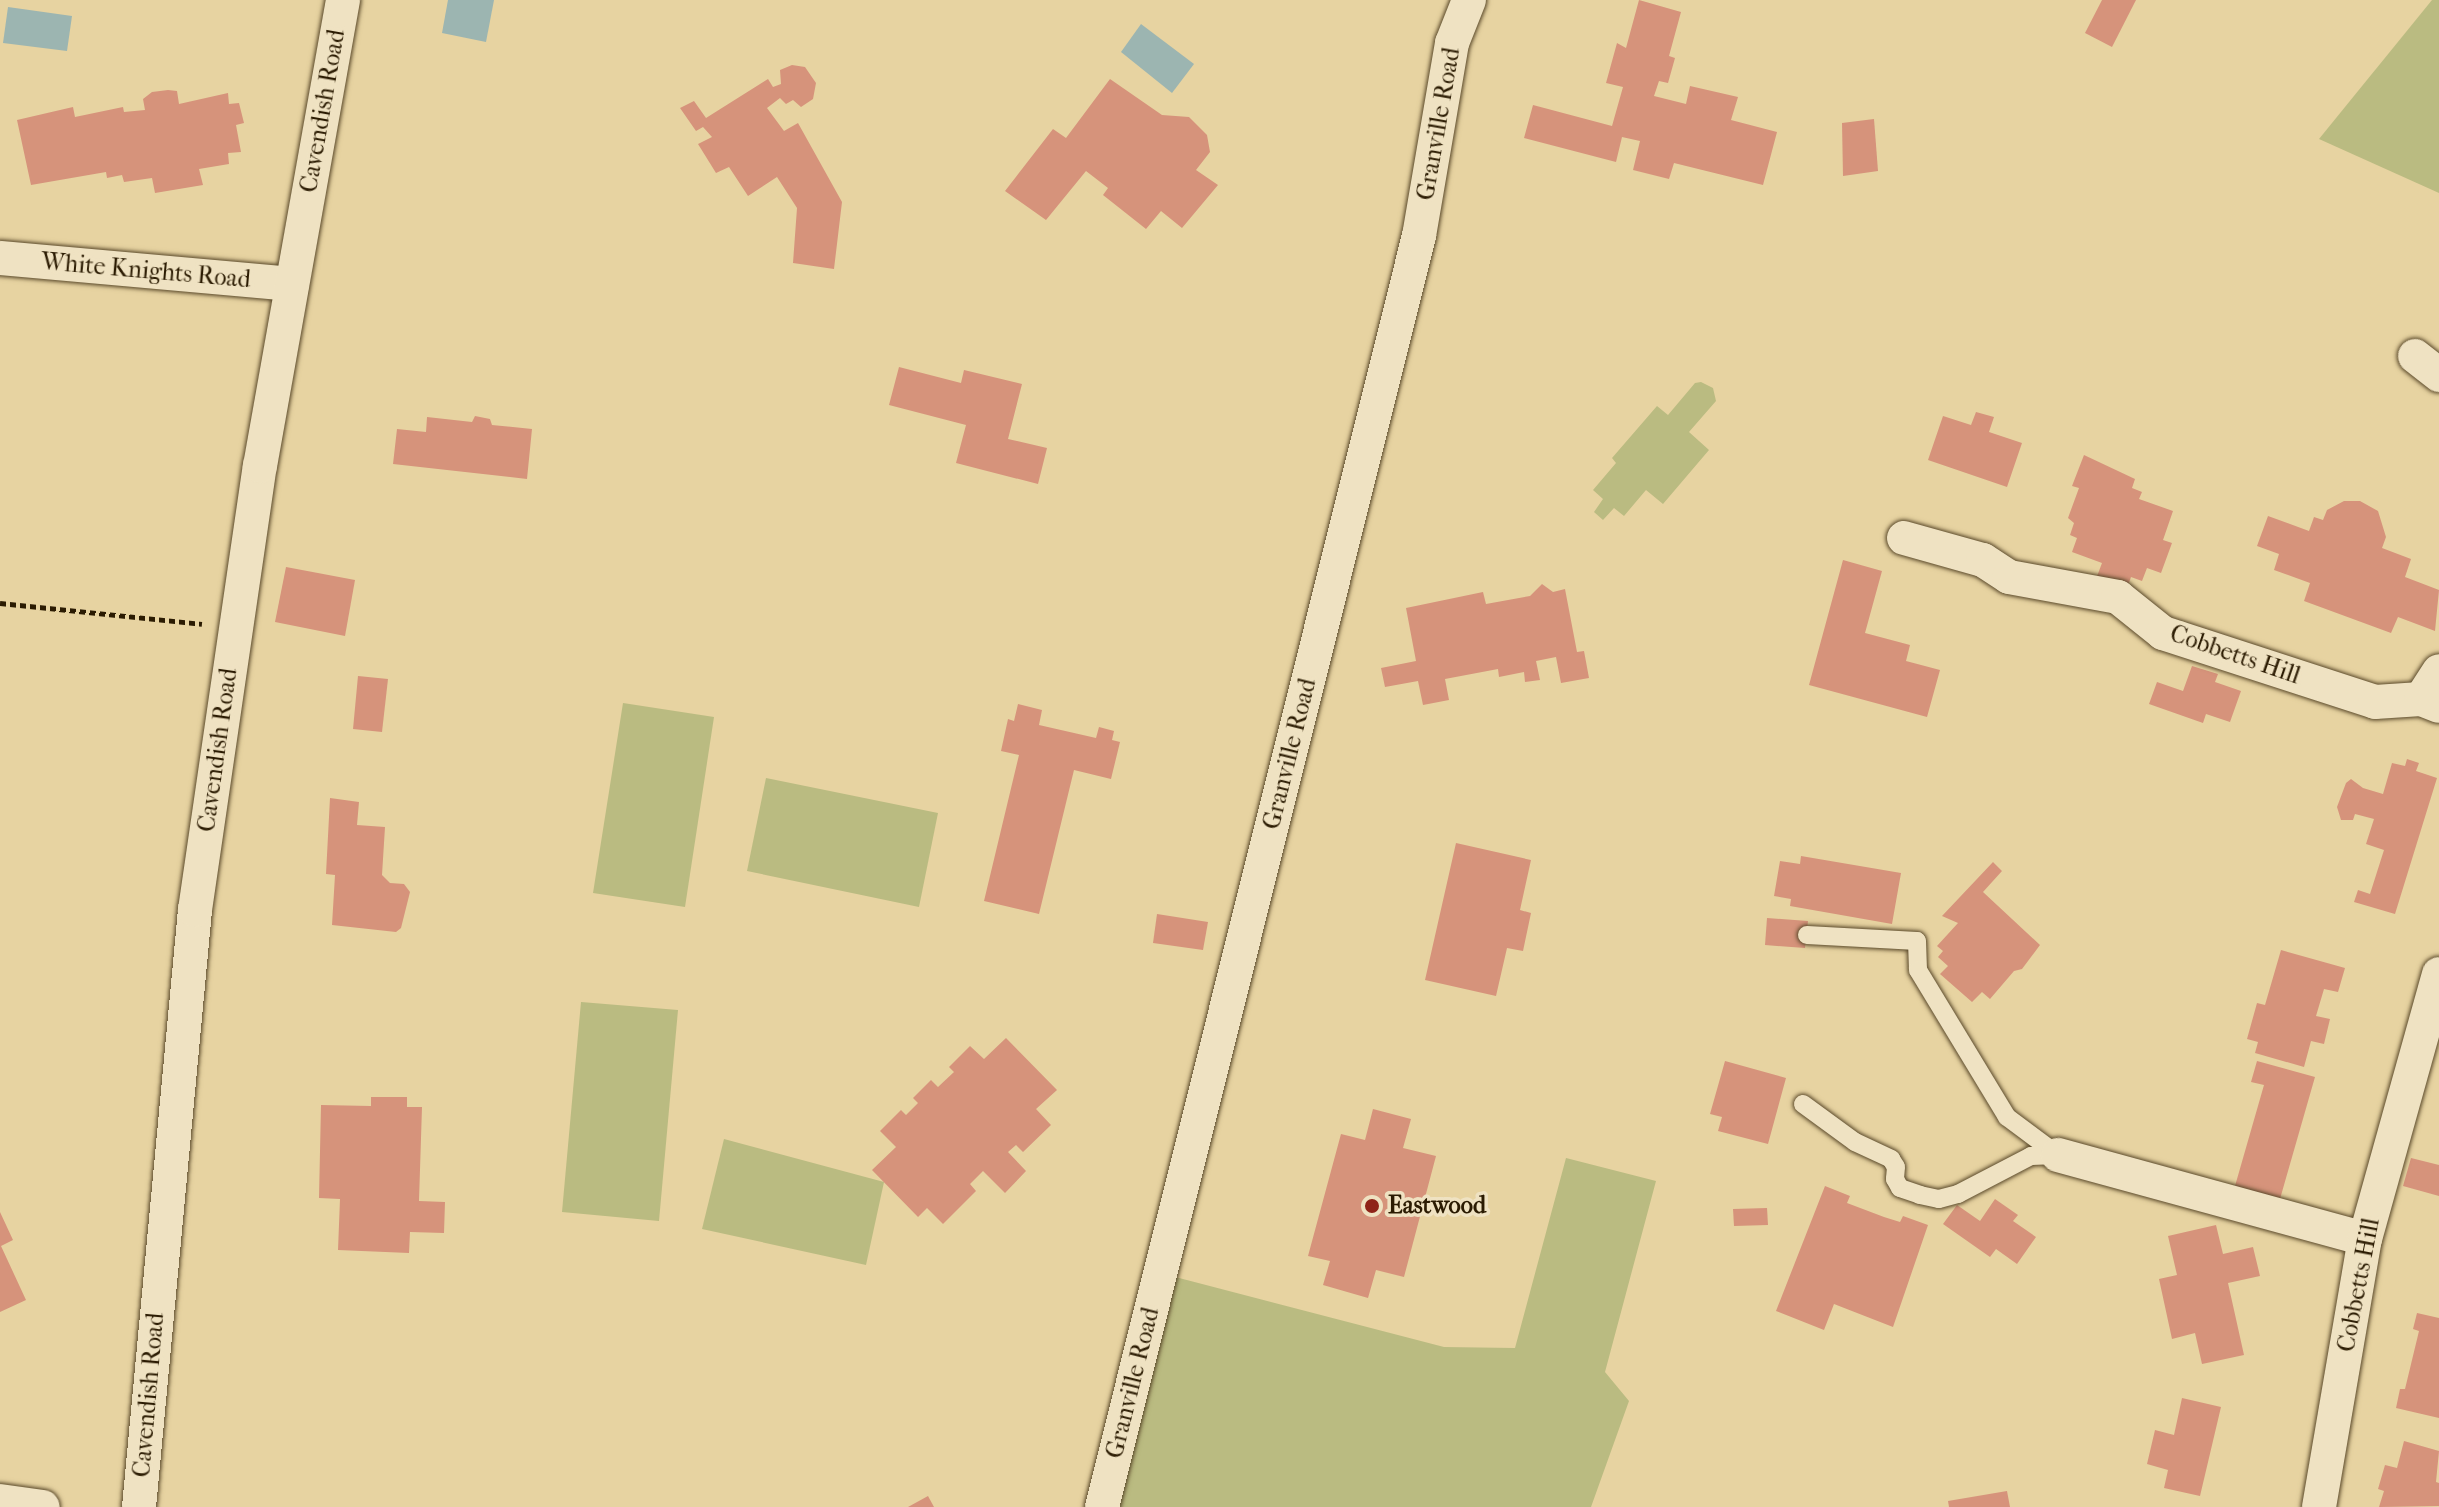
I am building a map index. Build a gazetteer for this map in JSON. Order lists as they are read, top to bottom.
{
  "streets": {
    "street": [
      "Cavendish Road",
      "Granville Road",
      "White Knights Road",
      "Cobbetts Hill"
    ]
  },
  "crossings": [
    ["Cavendish Road", "White Knights Road"]
  ],
  "places": ["Eastwood"]
}
